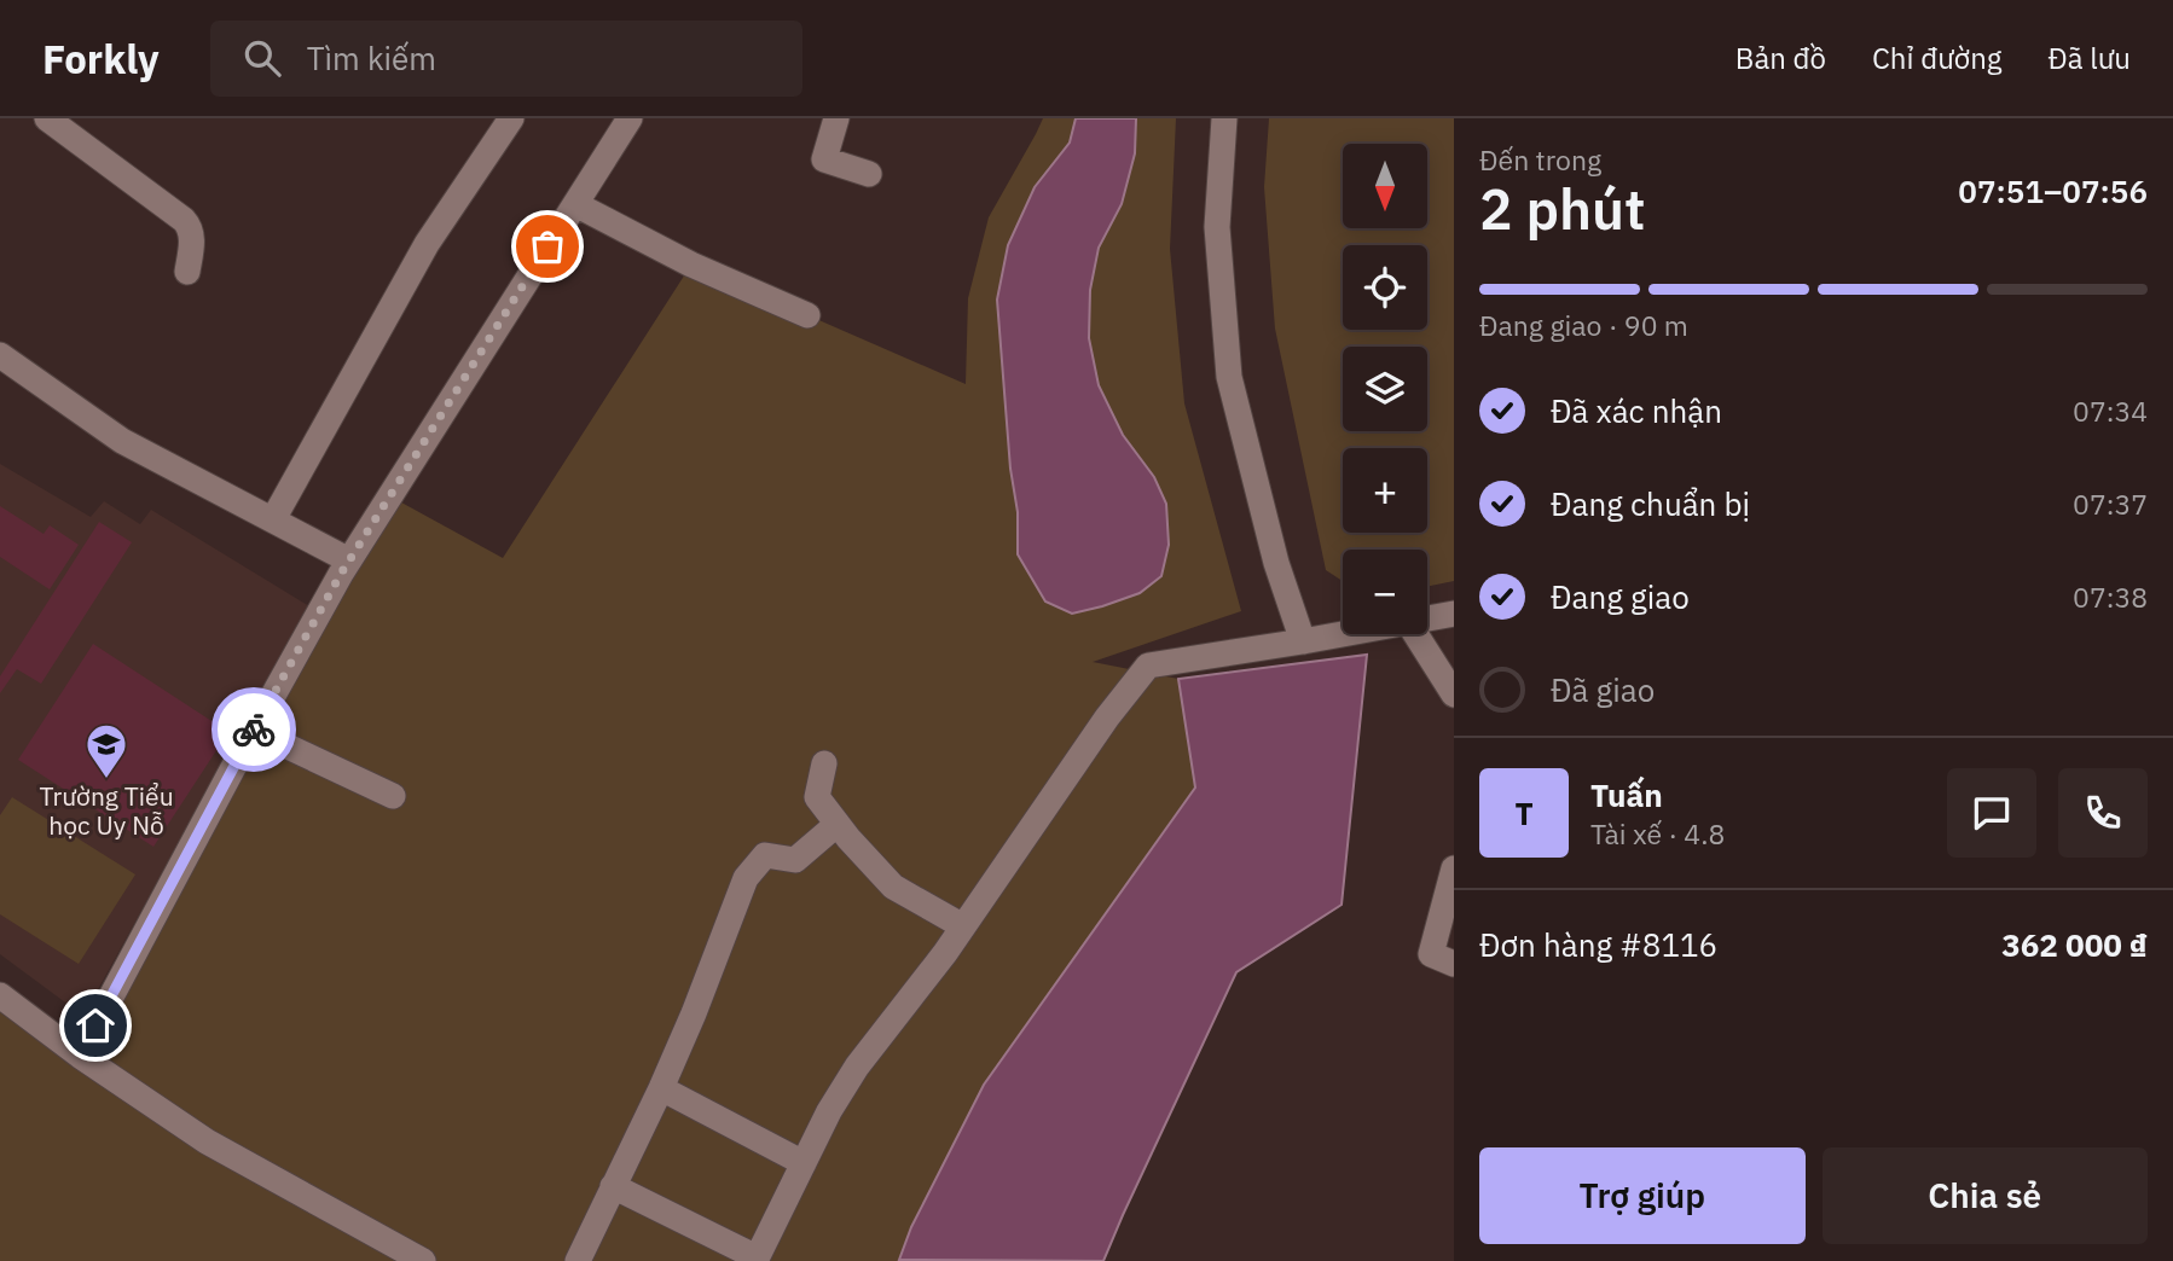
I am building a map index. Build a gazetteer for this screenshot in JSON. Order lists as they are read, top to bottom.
{
  "places": {
    "school or university": ["Trường Tiểu học Uy Nỗ"]
  },
  "north": "bottom",
  "page": {
    "header": "Forkly",
    "search": "Tìm kiếm",
    "nav": ["Bản đồ", "Chỉ đường", "Đã lưu"],
    "heading": ["2 phút", "Đến trong", "07:51–07:56"],
    "panel": [
      "Tuấn",
      "Tài xế · 4.8",
      "Đơn hàng #8116",
      "362 000 ₫"
    ],
    "map_buttons": ["+", "−"],
    "bar": "Đang giao · 90 m",
    "list": [
      ["Đã xác nhận", "07:34"],
      ["Đang chuẩn bị", "07:37"],
      ["Đang giao", "07:38"],
      "Đã giao"
    ],
    "round": "T",
    "buttons": ["Trợ giúp", "Chia sẻ"]
  }
}
